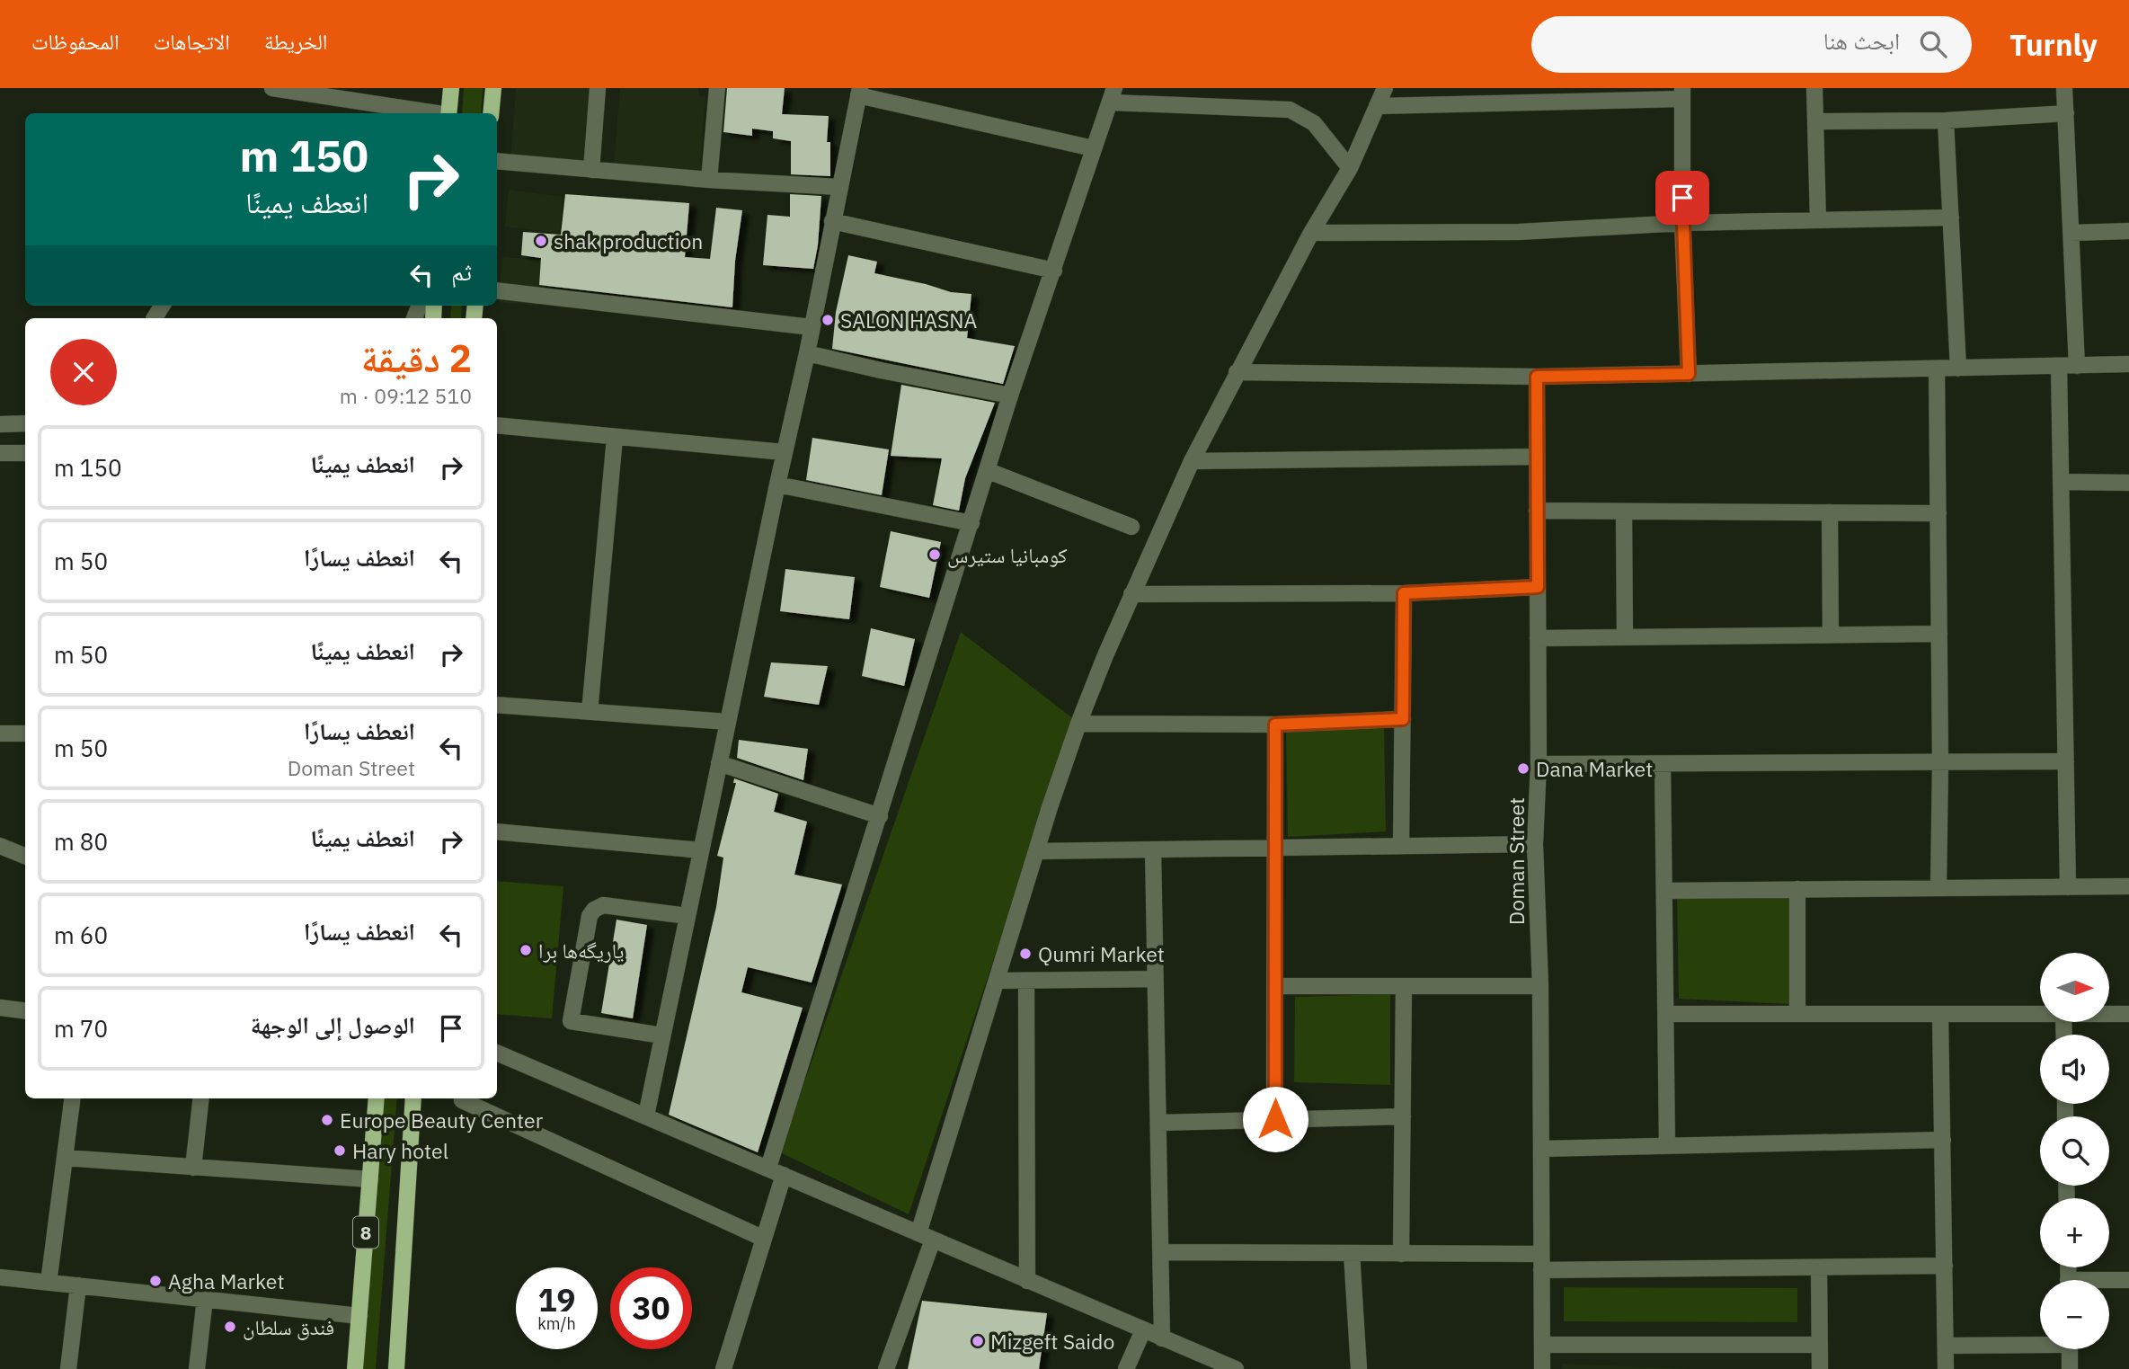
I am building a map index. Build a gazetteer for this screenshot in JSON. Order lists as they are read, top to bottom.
{
  "streets": {
    "main road": ["8"],
    "street": ["Doman Street"]
  },
  "places": [
    "shak production",
    "SALON HASNA",
    "كومبانيا ستيرس",
    "Dana Market",
    "یاریگەها برا",
    "Qumri Market",
    "Europe Beauty Center",
    "Hary hotel",
    "Agha Market",
    "فندق سلطان",
    "Mizgeft Saido"
  ],
  "north": "right",
  "page": {
    "header": "Turnly",
    "search": "ابحث هنا",
    "nav": ["الخريطة", "الاتجاهات", "المحفوظات"],
    "turn": ["150 m", "انعطف يمينًا"],
    "then": "ثم",
    "heading": ["2 دقيقة", "510 m · 09:12"],
    "list": [
      {
        "name": "انعطف يمينًا",
        "value": "150 m"
      },
      {
        "name": "انعطف يسارًا",
        "value": "50 m"
      },
      {
        "name": "انعطف يمينًا",
        "value": "50 m"
      },
      {
        "name": "انعطف يسارًا",
        "note": "Doman Street",
        "value": "50 m"
      },
      {
        "name": "انعطف يمينًا",
        "value": "80 m"
      },
      {
        "name": "انعطف يسارًا",
        "value": "60 m"
      },
      {
        "name": "الوصول إلى الوجهة",
        "value": "70 m"
      }
    ],
    "map_buttons": ["+", "−"],
    "speed": "19 km/h",
    "limit": "30"
  }
}
